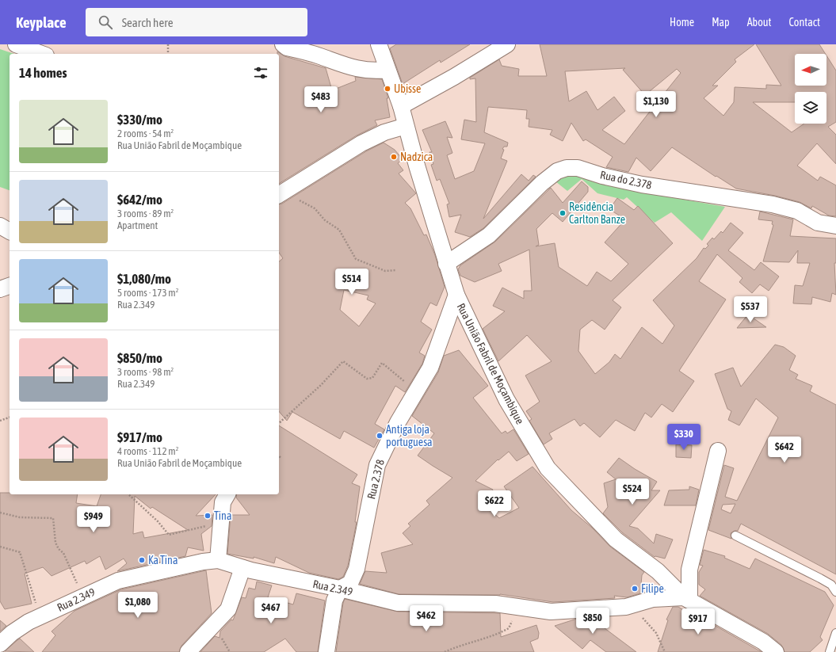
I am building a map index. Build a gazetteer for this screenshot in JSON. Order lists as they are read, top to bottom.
{
  "streets": {
    "street": [
      "Rua do 2.378",
      "Rua União Fabril de Moçambique",
      "Rua 2.378",
      "Rua 2.349"
    ]
  },
  "crossings": [
    ["Rua do 2.378", "Rua União Fabril de Moçambique"],
    ["Rua União Fabril de Moçambique", "Rua 2.378"],
    ["Rua União Fabril de Moçambique", "Rua 2.349"],
    ["Rua 2.378", "Rua 2.349"]
  ],
  "places": [
    "Ubisse",
    "Nadzica",
    "Residência Carlton Banze",
    "Antiga loja portuguesa",
    "Tina",
    "Ka Tina",
    "Filipe"
  ],
  "north": "left",
  "page": {
    "header": "Keyplace",
    "search": "Search here",
    "nav": [
      "Home",
      "Map",
      "About",
      "Contact"
    ],
    "heading": "14 homes",
    "price": [
      "$483",
      "$1,130",
      "$514",
      "$537",
      "$330",
      "$642",
      "$524",
      "$622",
      "$949",
      "$1,080",
      "$467",
      "$462",
      "$850",
      "$917"
    ],
    "list": [
      {
        "name": "$330/mo",
        "note": "2 rooms · 54 m² · Rua União Fabril de Moçambique"
      },
      {
        "name": "$642/mo",
        "note": "3 rooms · 89 m² · Apartment"
      },
      {
        "name": "$1,080/mo",
        "note": "5 rooms · 173 m² · Rua 2.349"
      },
      {
        "name": "$850/mo",
        "note": "3 rooms · 98 m² · Rua 2.349"
      },
      {
        "name": "$917/mo",
        "note": "4 rooms · 112 m² · Rua União Fabril de Moçambique"
      }
    ]
  }
}
